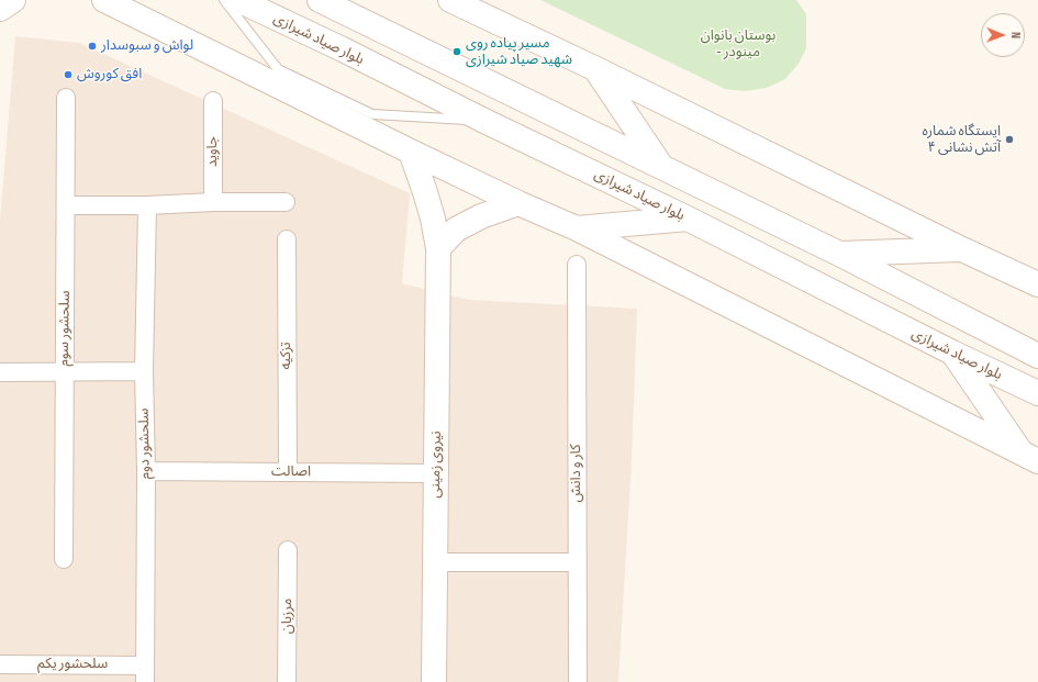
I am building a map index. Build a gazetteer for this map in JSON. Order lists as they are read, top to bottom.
{
  "streets": {
    "street": [
      "بلوار صیاد شیرازی",
      "جاوید",
      "سلحشور سوم",
      "تزکیه",
      "سلحشور دوم",
      "نیروی زمینی",
      "اصالت",
      "کار و دانش",
      "مرزبان",
      "سلحشور یکم"
    ]
  },
  "crossings": [
    ["تزکیه", "اصالت"],
    ["سلحشور دوم", "اصالت"],
    ["سلحشور دوم", "سلحشور یکم"],
    ["نیروی زمینی", "اصالت"]
  ],
  "parks": ["بوستان بانوان - مینودر"],
  "places": [
    "لواش و سبوسدار",
    "مسیر پیاده روی شهید صیاد شیرازی",
    "افق کوروش",
    "ایستگاه شماره ۴ آتش نشانی"
  ],
  "north": "right"
}
